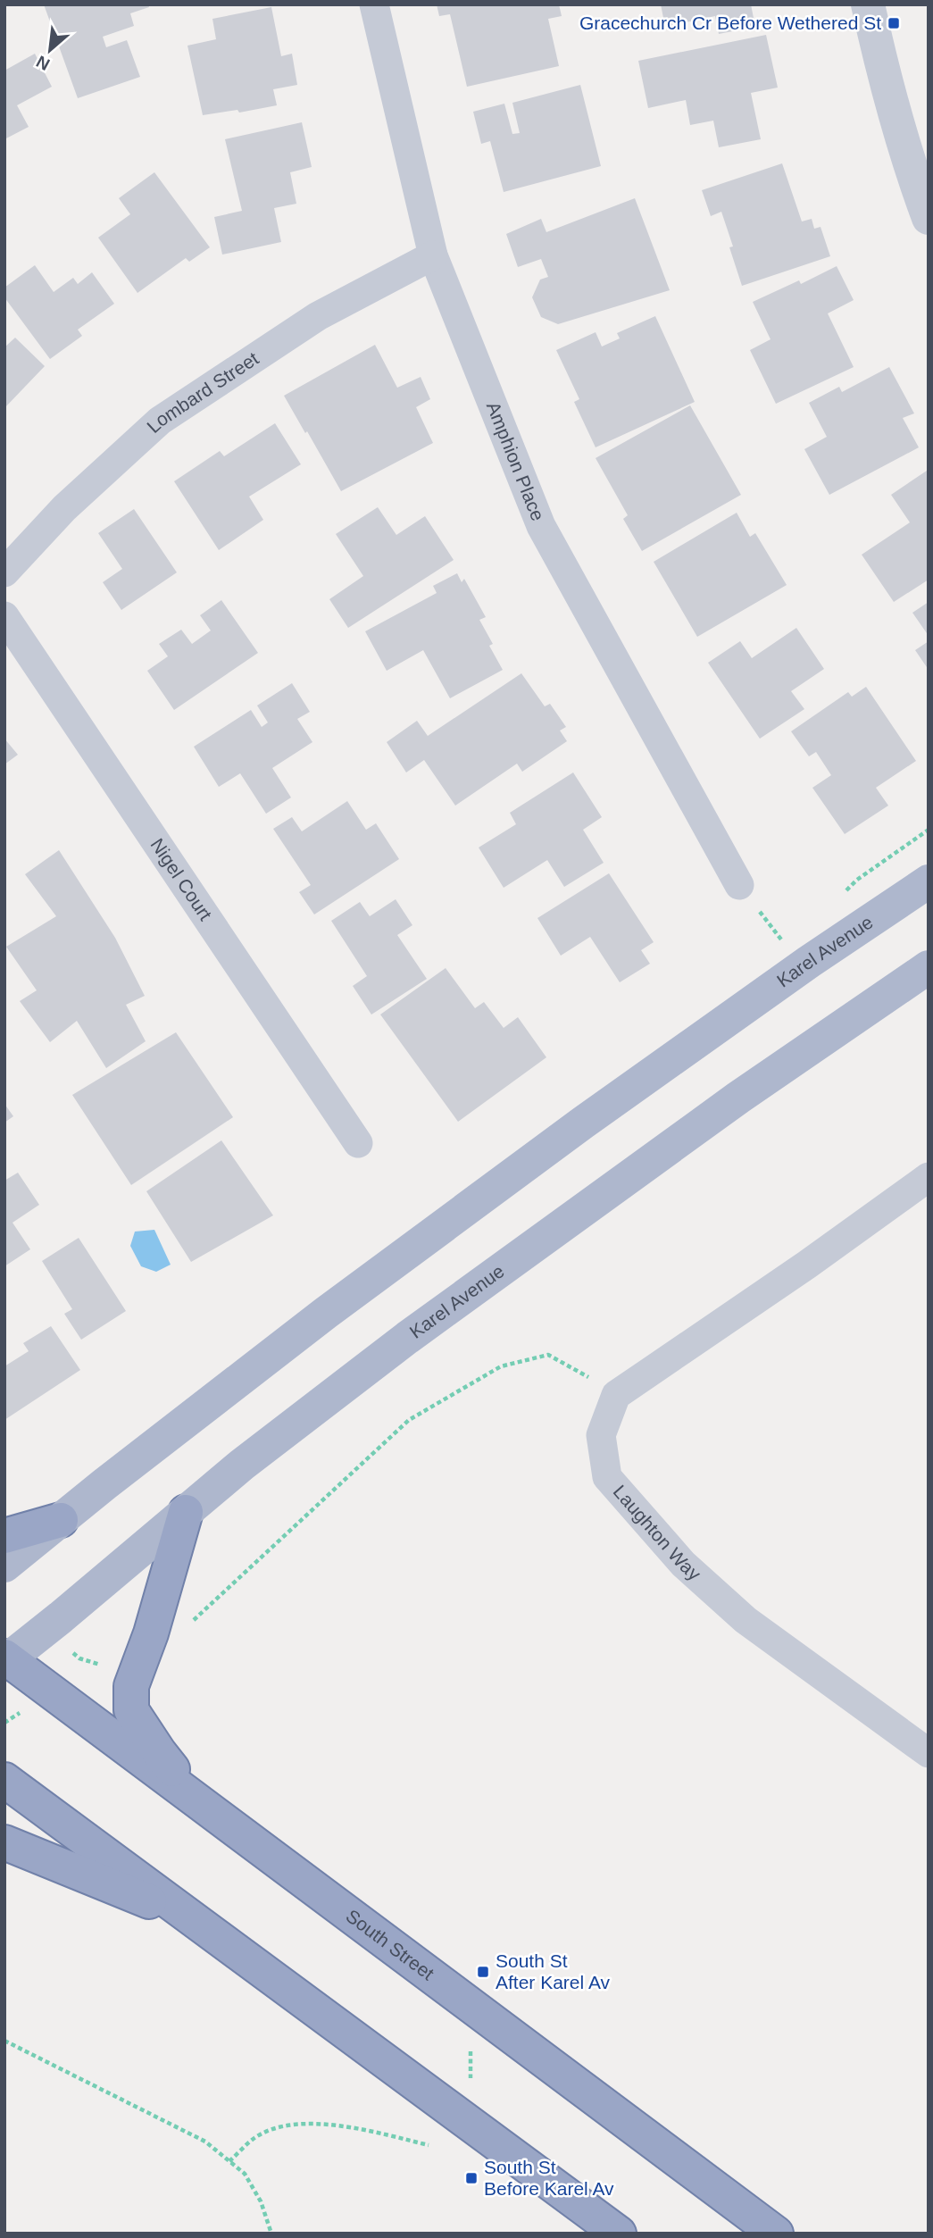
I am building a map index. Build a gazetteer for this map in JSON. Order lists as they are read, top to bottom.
{
  "streets": {
    "highway": ["South Street"],
    "main road": ["Karel Avenue"],
    "street": [
      "Lombard Street",
      "Amphion Place",
      "Nigel Court",
      "Laughton Way"
    ]
  },
  "crossings": [
    ["Lombard Street", "Amphion Place"],
    ["Karel Avenue", "South Street"]
  ],
  "places": {
    "transit": ["Gracechurch Cr Before Wethered St", "South St After Karel Av", "South St Before Karel Av"]
  },
  "north": "bottom left"
}
